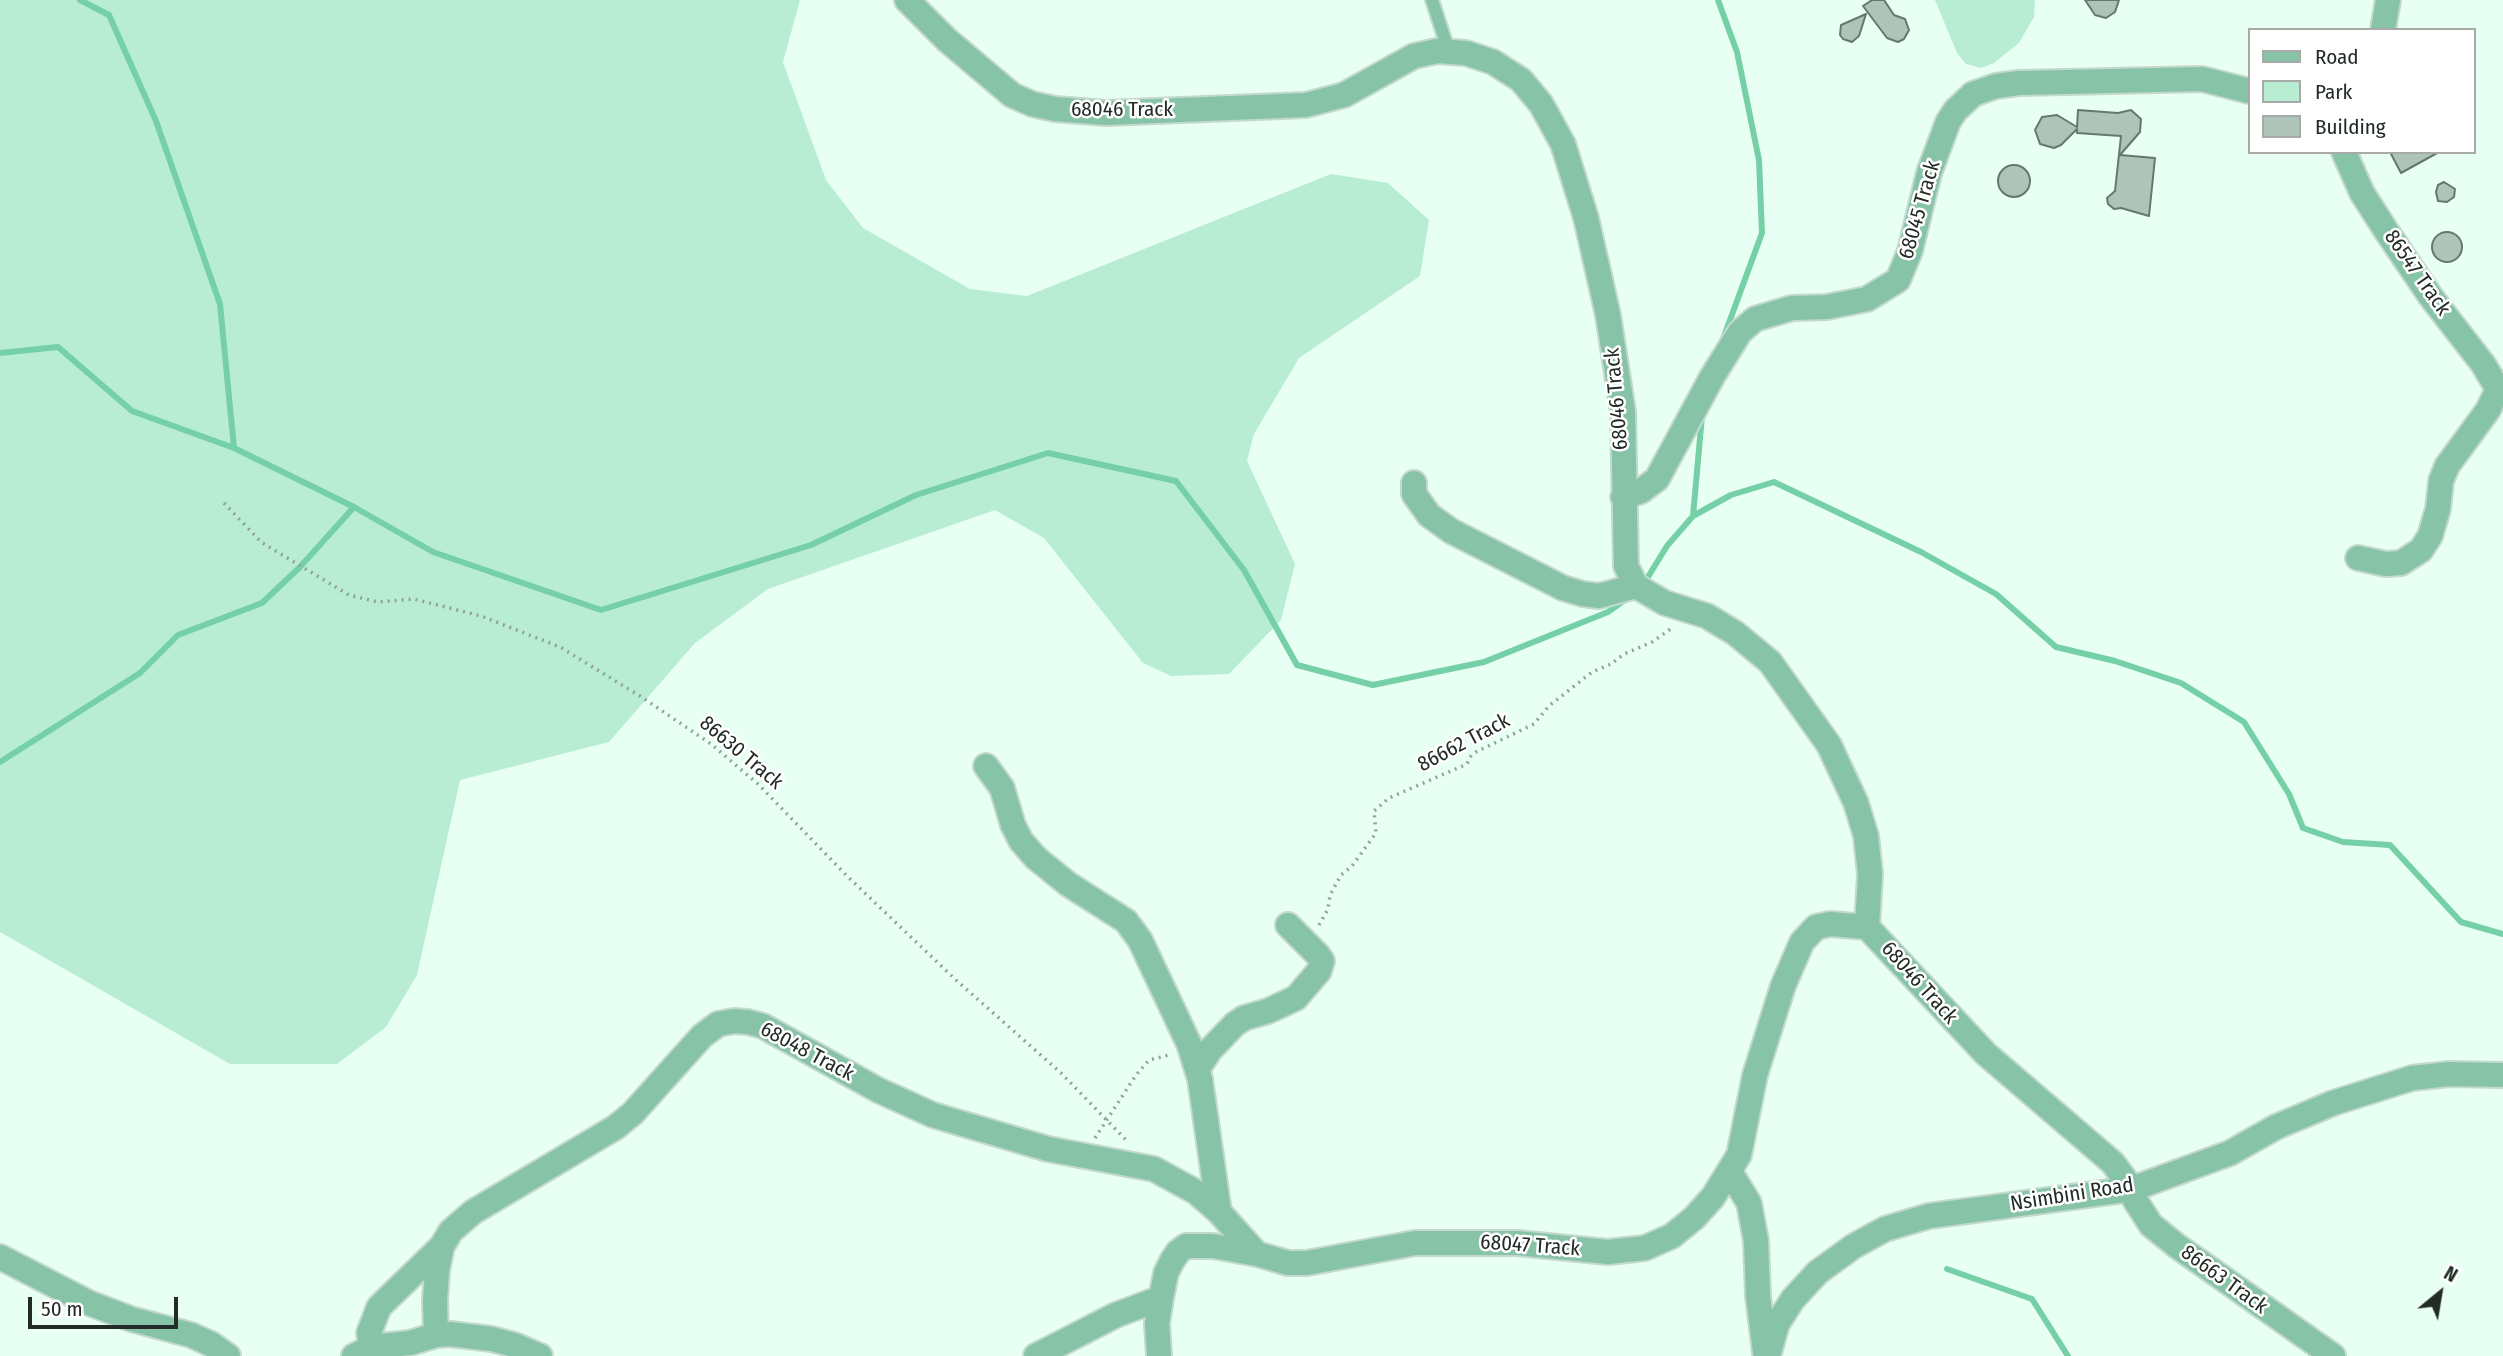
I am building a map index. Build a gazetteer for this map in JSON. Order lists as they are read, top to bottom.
{
  "streets": {
    "street": [
      "68046 Track",
      "68045 Track",
      "86547 Track",
      "68048 Track",
      "Nsimbini Road",
      "68047 Track",
      "86663 Track"
    ],
    "path": ["86662 Track", "86630 Track"]
  },
  "crossings": [
    ["68046 Track", "68045 Track"],
    ["68046 Track", "86662 Track"],
    ["68046 Track", "Nsimbini Road"],
    ["68046 Track", "68047 Track"],
    ["68046 Track", "86663 Track"],
    ["68048 Track", "68047 Track"],
    ["Nsimbini Road", "86663 Track"]
  ],
  "legend": ["Road", "Park", "Building"],
  "scale_bar": "50 m",
  "north": "top right"
}
